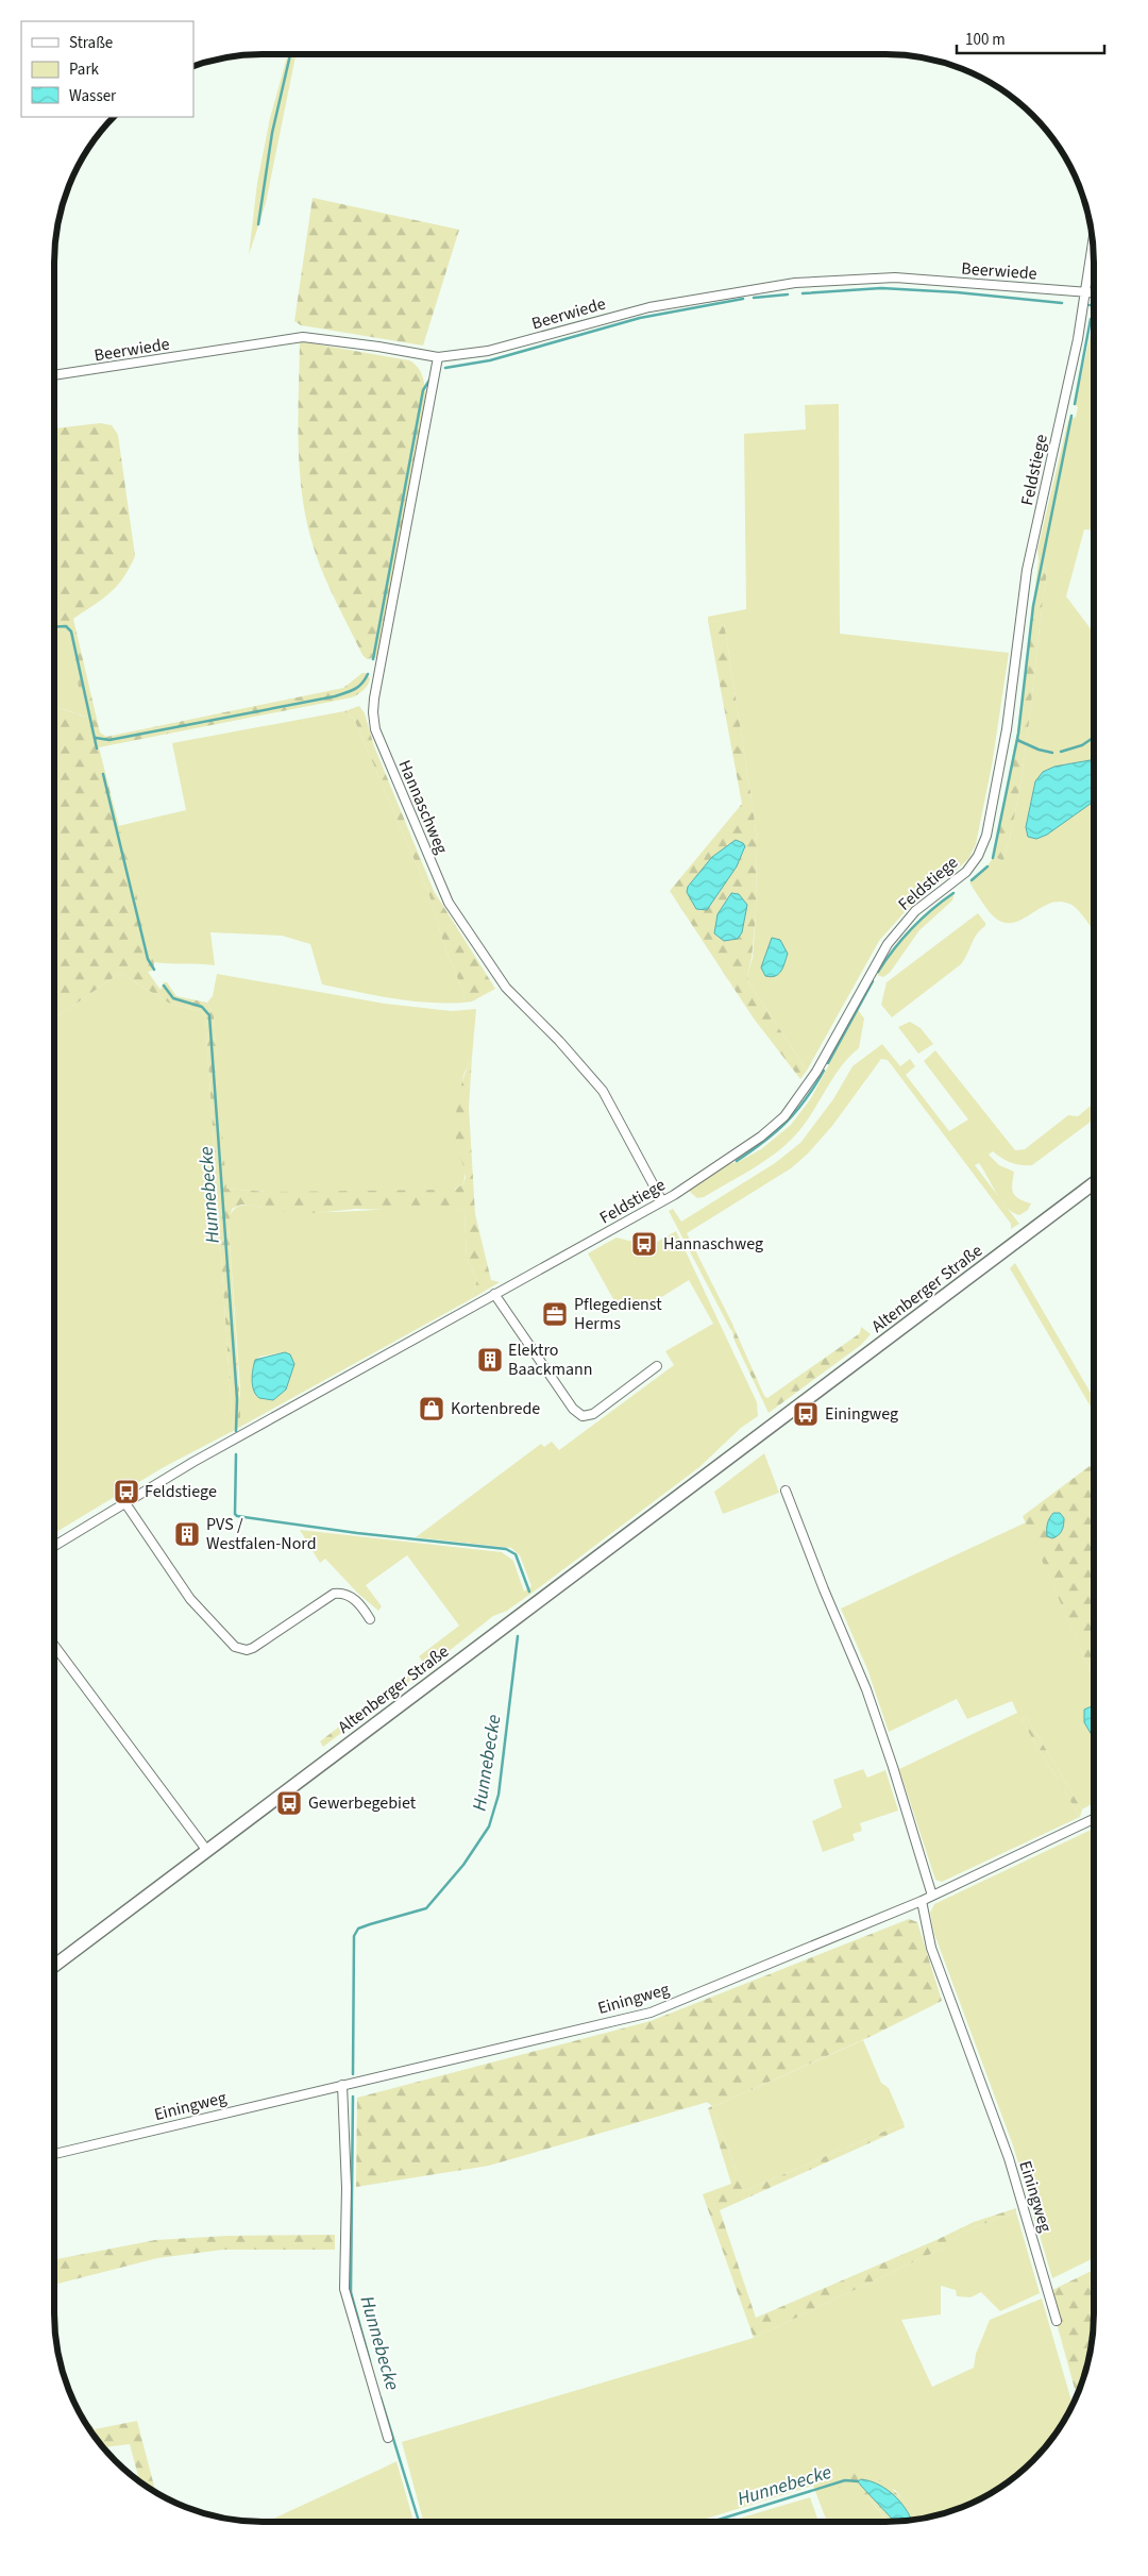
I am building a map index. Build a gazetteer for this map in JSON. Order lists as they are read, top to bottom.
{
  "streets": {
    "main road": ["Altenberger Straße"],
    "street": [
      "Beerwiede",
      "Feldstiege",
      "Hannaschweg",
      "Einingweg"
    ]
  },
  "crossings": [
    ["Beerwiede", "Feldstiege"],
    ["Beerwiede", "Hannaschweg"],
    ["Feldstiege", "Hannaschweg"]
  ],
  "water": ["Hunnebecke"],
  "places": {
    "bus stop": [
      "Hannaschweg",
      "Einingweg",
      "Feldstiege",
      "Gewerbegebiet"
    ],
    "office": ["Pflegedienst Herms"],
    "building": ["Elektro Baackmann", "PVS / Westfalen-Nord"],
    "shop": ["Kortenbrede"]
  },
  "legend": ["Straße", "Park", "Wasser"],
  "scale_bar": "100 m"
}
